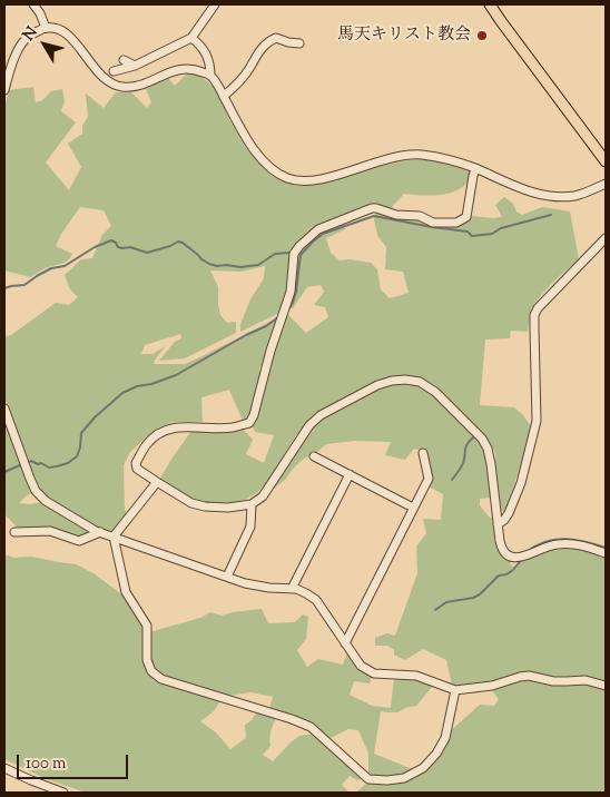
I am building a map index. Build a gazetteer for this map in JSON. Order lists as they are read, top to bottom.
{
  "places": ["馬天キリスト教会"],
  "scale_bar": "100 m",
  "north": "top left"
}
